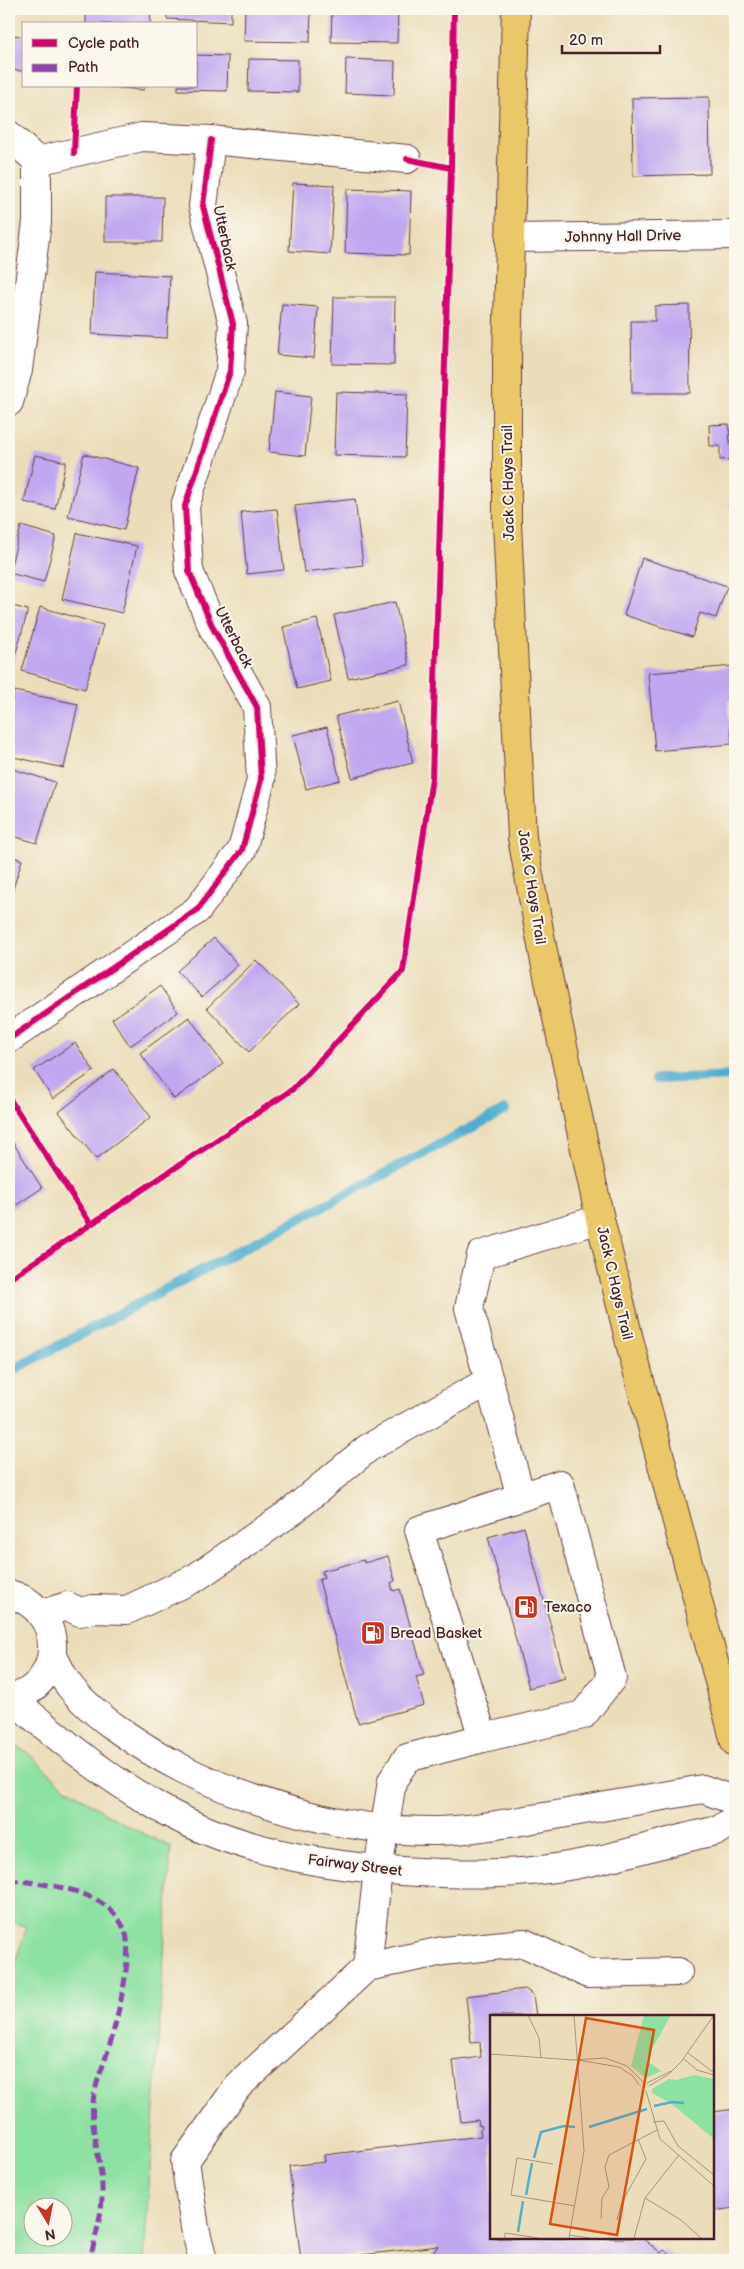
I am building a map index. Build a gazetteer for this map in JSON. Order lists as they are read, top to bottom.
{
  "streets": {
    "main road": ["Jack C Hays Trail"],
    "street": ["Johnny Hall Drive", "Utterback", "Fairway Street"]
  },
  "crossings": [
    ["Johnny Hall Drive", "Jack C Hays Trail"]
  ],
  "places": {
    "fuel station": ["Texaco", "Bread Basket"]
  },
  "legend": ["Cycle path", "Path"],
  "scale_bar": "20 m",
  "north": "bottom"
}
